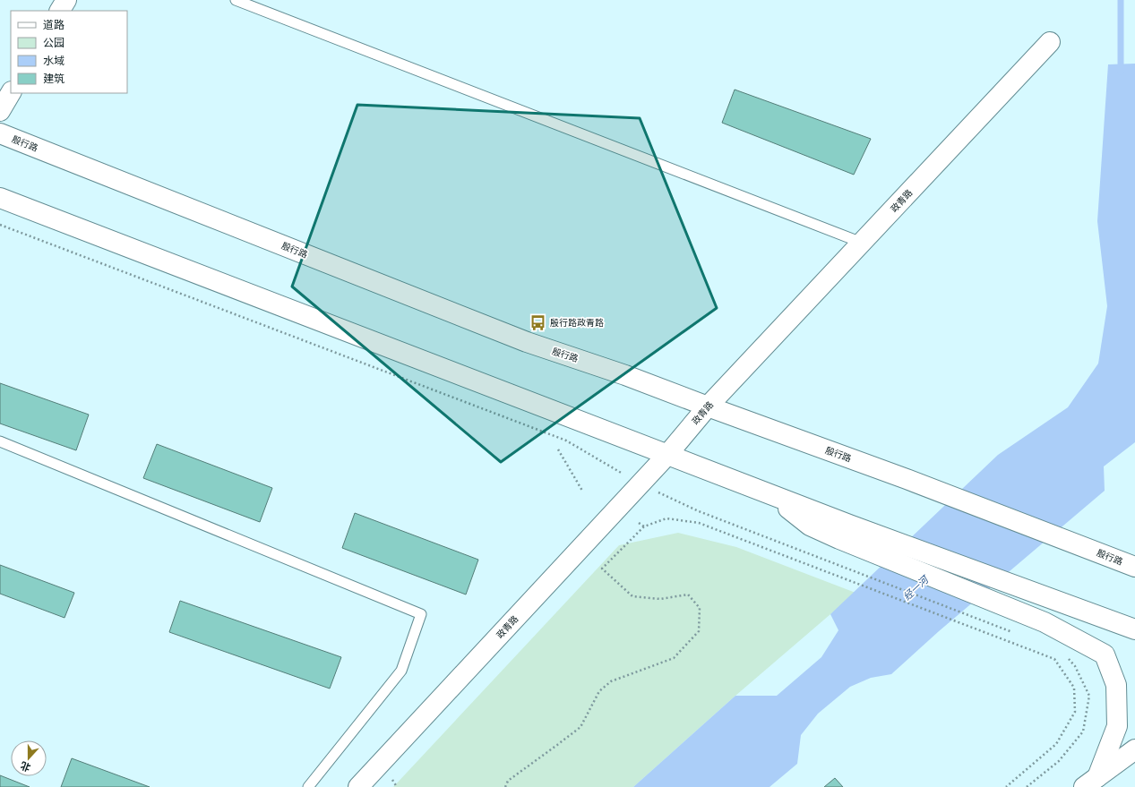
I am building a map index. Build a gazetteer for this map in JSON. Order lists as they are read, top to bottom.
{
  "streets": {
    "main road": ["殷行路", "政青路"]
  },
  "crossings": [
    ["殷行路", "政青路"]
  ],
  "water": ["经一河"],
  "places": {
    "bus stop": ["殷行路政青路"]
  },
  "legend": [
    "道路",
    "公园",
    "水域",
    "建筑"
  ],
  "north": "bottom"
}
